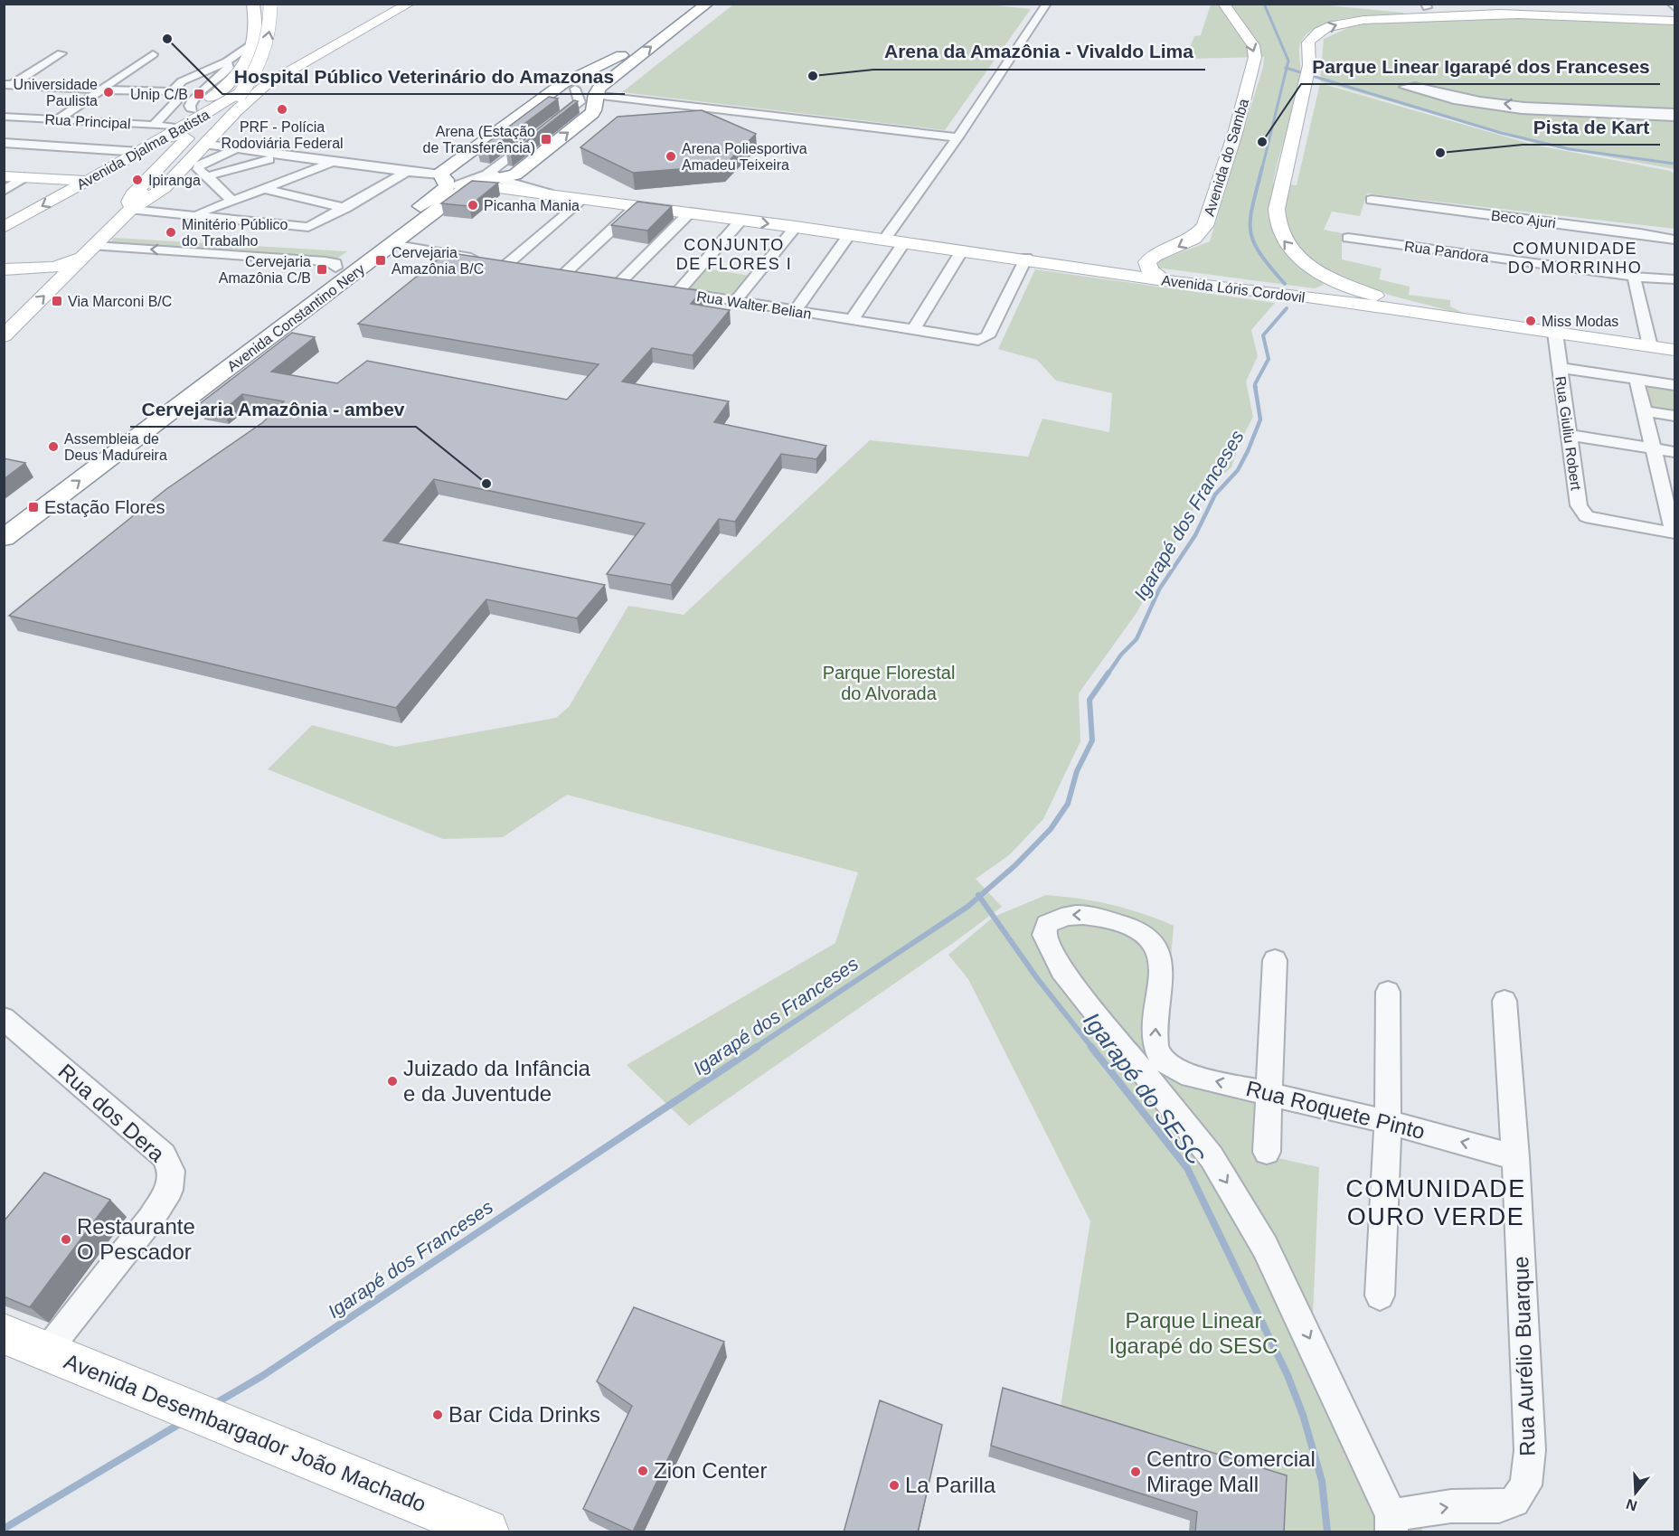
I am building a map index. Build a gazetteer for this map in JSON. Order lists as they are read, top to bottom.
{
  "streets": {
    "highway": ["Avenida Constantino Nery"],
    "street": [
      "Rua Principal",
      "Avenida Djalma Batista",
      "Avenida do Samba",
      "Beco Ajuri",
      "Rua Pandora",
      "Avenida Lóris Cordovil",
      "Rua Walter Belian",
      "Rua Giuliu Robert",
      "Rua Roquete Pinto",
      "Rua dos Dera",
      "Rua Aurélio Buarque",
      "Avenida Desembargador João Machado"
    ]
  },
  "crossings": [
    ["Rua Principal", "Avenida Djalma Batista"],
    ["Avenida do Samba", "Avenida Lóris Cordovil"],
    ["Avenida Lóris Cordovil", "Rua Walter Belian"],
    ["Avenida Lóris Cordovil", "Avenida Constantino Nery"],
    ["Rua Roquete Pinto", "Rua Aurélio Buarque"],
    ["Rua dos Dera", "Avenida Desembargador João Machado"]
  ],
  "one_way": ["Rua Roquete Pinto", "Rua Aurélio Buarque"],
  "districts": ["CONJUNTO DE FLORES I", "COMUNIDADE DO MORRINHO", "COMUNIDADE OURO VERDE"],
  "water": ["Igarapé dos Franceses", "Igarapé do SESC"],
  "parks": ["Parque Florestal do Alvorada", "Parque Linear Igarapé do SESC"],
  "places": {
    "other": [
      "Hospital Público Veterinário do Amazonas",
      "Arena da Amazônia - Vivaldo Lima",
      "Universidade Paulista",
      "PRF - Polícia Rodoviária Federal",
      "Parque Linear Igarapé dos Franceses",
      "Pista de Kart",
      "Arena Poliesportiva Amadeu Teixeira",
      "Ipiranga",
      "Picanha Mania",
      "Minitério Público do Trabalho",
      "Miss Modas",
      "Assembleia de Deus Madureira",
      "Cervejaria Amazônia - ambev",
      "Juizado da Infância e da Juventude",
      "Restaurante O Pescador",
      "Bar Cida Drinks",
      "Zion Center",
      "Centro Comercial Mirage Mall",
      "La Parilla"
    ],
    "transit": [
      "Unip C/B",
      "Arena (Estação de Transferência)",
      "Cervejaria Amazônia B/C",
      "Cervejaria Amazônia C/B",
      "Via Marconi B/C",
      "Estação Flores"
    ]
  },
  "north": "bottom"
}
